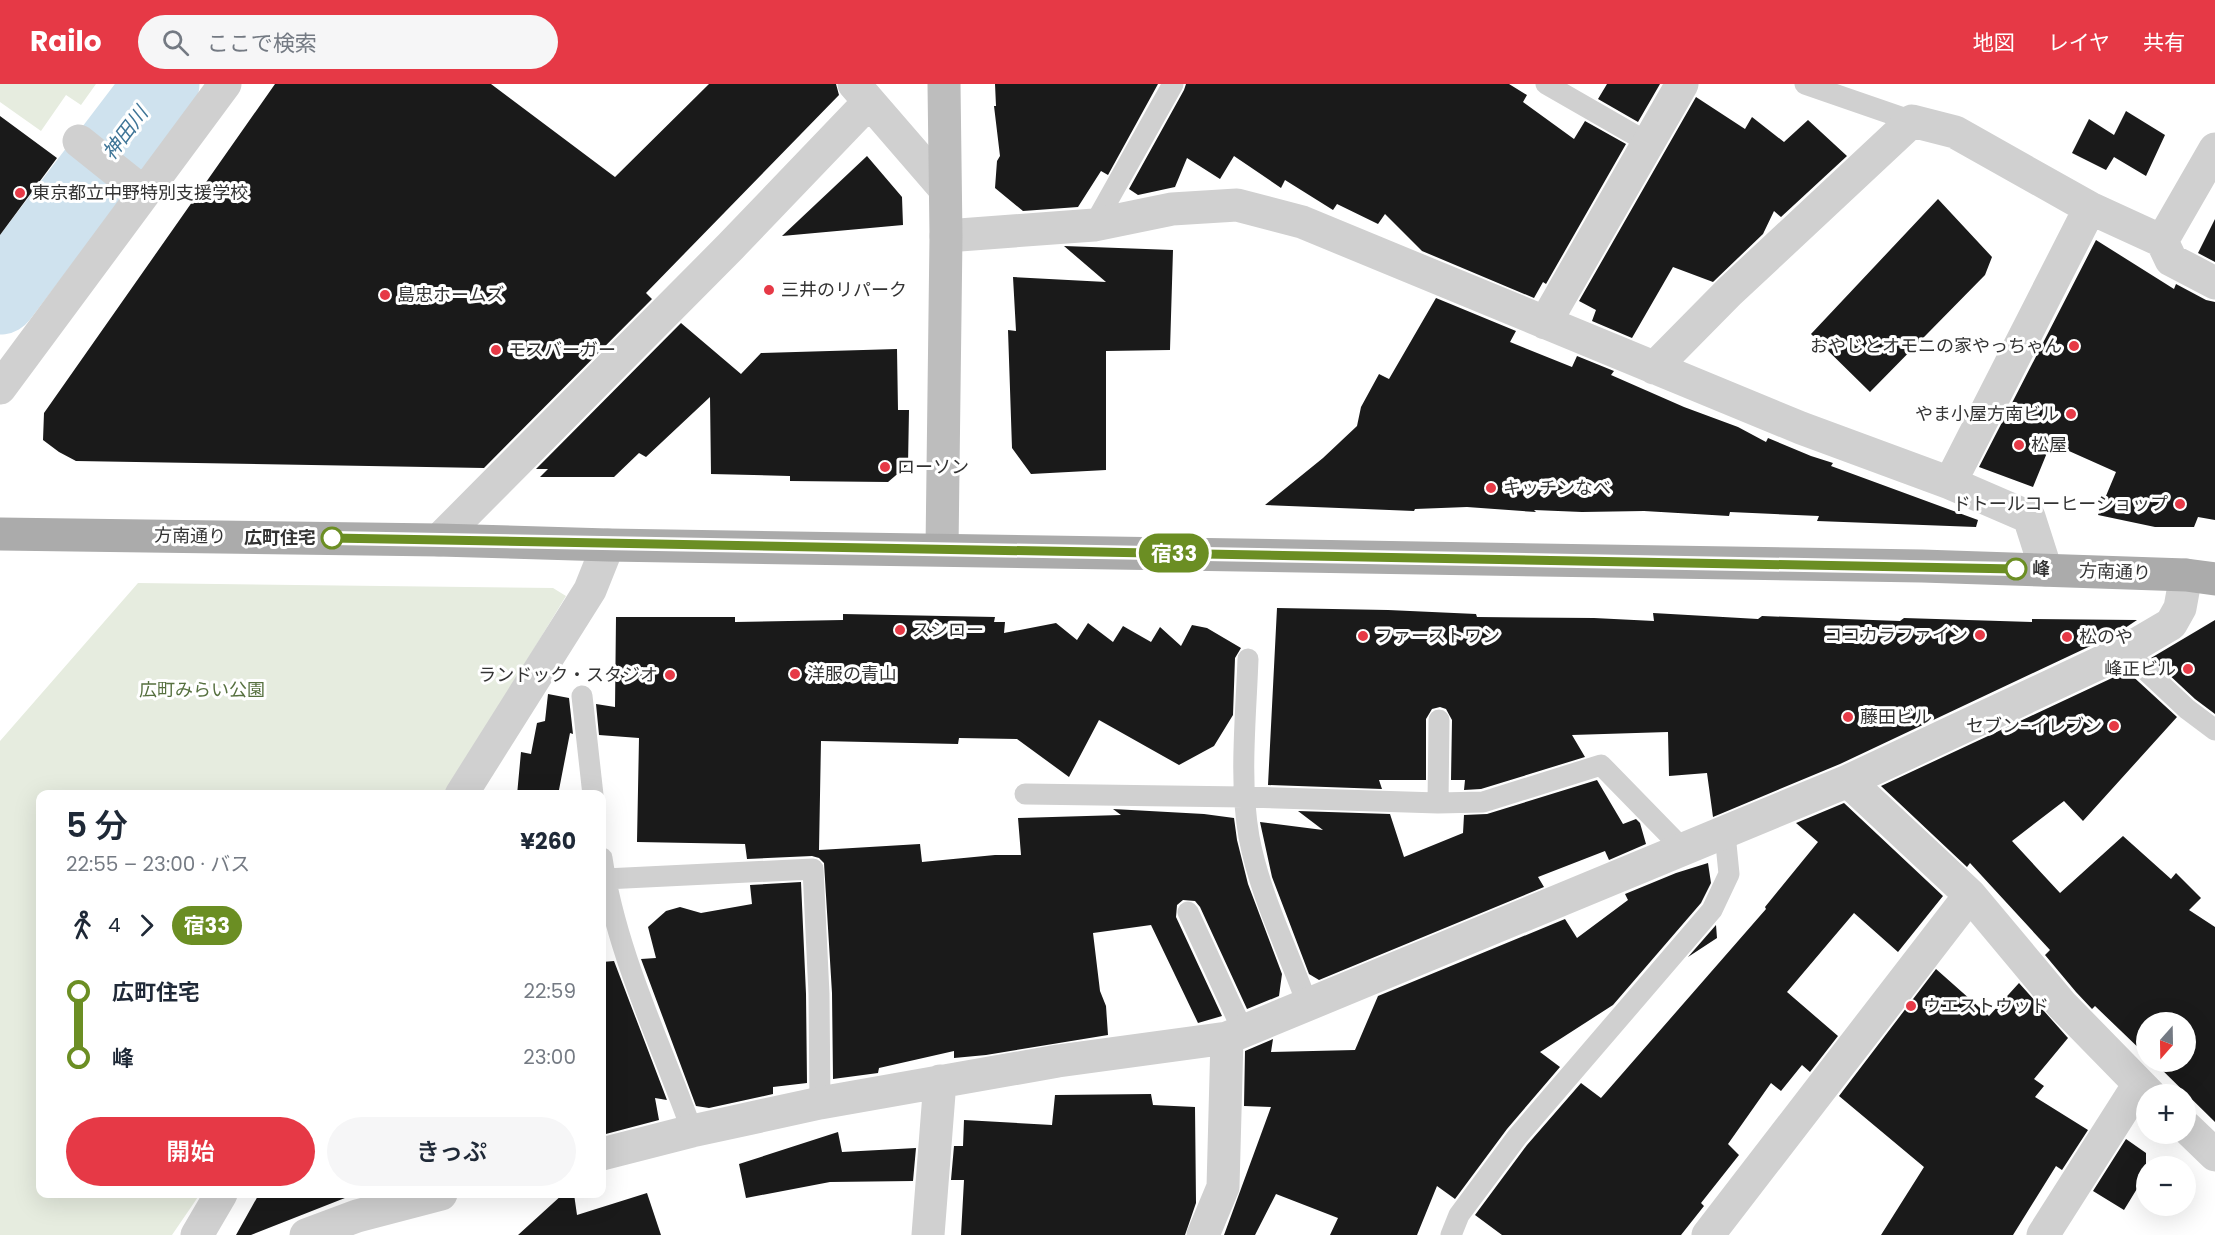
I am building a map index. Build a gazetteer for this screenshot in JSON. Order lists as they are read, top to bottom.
{
  "streets": {
    "main road": ["方南通り"]
  },
  "water": ["神田川"],
  "parks": ["広町みらい公園"],
  "places": [
    "東京都立中野特別支援学校",
    "三井のリパーク",
    "島忠ホームズ",
    "おやじとオモニの家やっちゃん",
    "モスバーガー",
    "やま小屋方南ビル",
    "松屋",
    "ローソン",
    "キッチンなべ",
    "ドトールコーヒーショップ",
    "広町住宅",
    "峰",
    "スシロー",
    "ココカラファイン",
    "ファーストワン",
    "松のや",
    "峰正ビル",
    "洋服の青山",
    "ランドック・スタジオ",
    "藤田ビル",
    "セブン-イレブン",
    "ウエストウッド"
  ],
  "lines": ["bus line 宿33"],
  "north": "bottom",
  "page": {
    "header": "Railo",
    "search": "ここで検索",
    "nav": ["地図", "レイヤ", "共有"],
    "on_map": "宿33",
    "heading": ["5 分", "22:55 – 23:00 · バス", "¥260"],
    "legs": ["4", "宿33"],
    "list": [
      {
        "name": "広町住宅",
        "value": "22:59"
      },
      {
        "name": "峰",
        "value": "23:00"
      }
    ],
    "map_buttons": ["+", "−"],
    "buttons": ["開始", "きっぷ"]
  }
}
